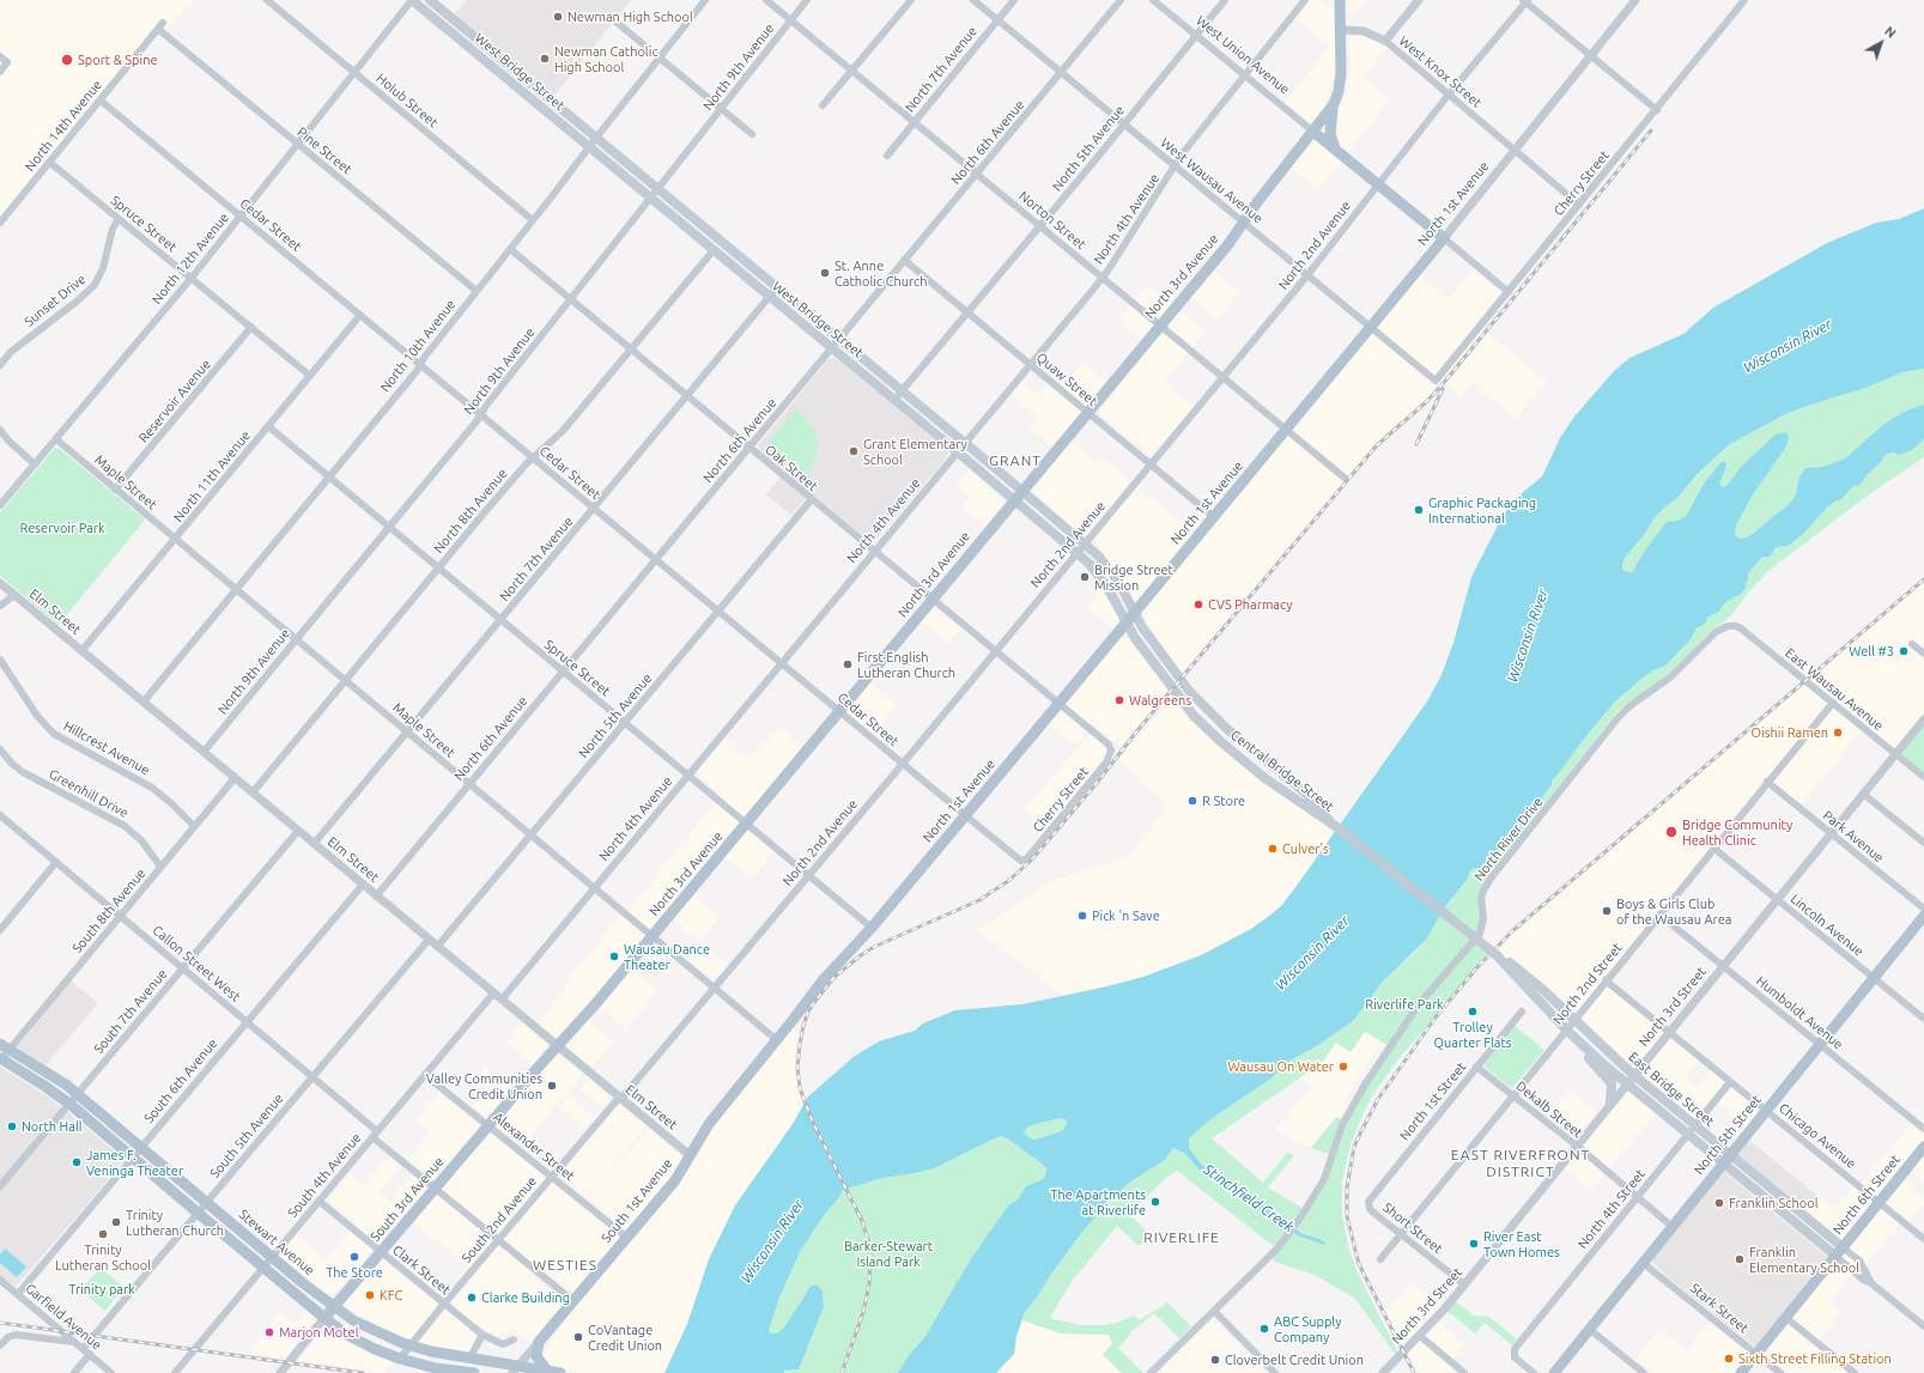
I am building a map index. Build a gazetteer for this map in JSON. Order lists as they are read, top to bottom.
{
  "streets": {
    "main road": [
      "West Bridge Street",
      "North 1st Avenue",
      "North 3rd Avenue",
      "Central Bridge Street",
      "East Bridge Street",
      "North 5th Street",
      "North 6th Street",
      "South 3rd Avenue",
      "South 1st Avenue",
      "Stewart Avenue"
    ],
    "street": [
      "West Union Avenue",
      "North 9th Avenue",
      "North 7th Avenue",
      "West Knox Street",
      "Holub Street",
      "North 14th Avenue",
      "North 6th Avenue",
      "North 5th Avenue",
      "Pine Street",
      "West Wausau Avenue",
      "Cherry Street",
      "North 4th Avenue",
      "Norton Street",
      "Spruce Street",
      "Cedar Street",
      "North 2nd Avenue",
      "North 12th Avenue",
      "Sunset Drive",
      "North 10th Avenue",
      "Quaw Street",
      "Reservoir Avenue",
      "Oak Street",
      "North 11th Avenue",
      "Maple Street",
      "North 8th Avenue",
      "Elm Street",
      "East Wausau Avenue",
      "Hillcrest Avenue",
      "Greenhill Drive",
      "Park Avenue",
      "North River Drive",
      "South 8th Avenue",
      "Lincoln Avenue",
      "Callon Street West",
      "North 2nd Street",
      "North 3rd Street",
      "South 7th Avenue",
      "Humboldt Avenue",
      "South 6th Avenue",
      "North 1st Street",
      "Dekalb Street",
      "South 5th Avenue",
      "Chicago Avenue",
      "Alexander Street",
      "South 4th Avenue",
      "North 4th Street",
      "South 2nd Avenue",
      "Short Street",
      "Clark Street",
      "Stark Street",
      "Garfield Avenue"
    ]
  },
  "crossings": [
    ["West Union Avenue", "North 5th Avenue"],
    ["West Union Avenue", "North 4th Avenue"],
    ["West Union Avenue", "North 3rd Avenue"],
    ["North 9th Avenue", "West Bridge Street"],
    ["North 9th Avenue", "Norton Street"],
    ["North 9th Avenue", "Spruce Street"],
    ["North 9th Avenue", "Cedar Street"],
    ["North 9th Avenue", "Oak Street"],
    ["North 9th Avenue", "Maple Street"],
    ["North 9th Avenue", "Elm Street"],
    ["North 7th Avenue", "West Bridge Street"],
    ["North 7th Avenue", "West Wausau Avenue"],
    ["North 7th Avenue", "Norton Street"],
    ["North 7th Avenue", "Spruce Street"],
    ["North 7th Avenue", "Cedar Street"],
    ["North 7th Avenue", "Oak Street"],
    ["North 7th Avenue", "Maple Street"],
    ["North 7th Avenue", "Elm Street"],
    ["West Bridge Street", "North 6th Avenue"],
    ["West Bridge Street", "North 5th Avenue"],
    ["West Bridge Street", "North 1st Avenue"],
    ["West Bridge Street", "North 4th Avenue"],
    ["West Bridge Street", "North 2nd Avenue"],
    ["West Bridge Street", "North 12th Avenue"],
    ["West Bridge Street", "North 3rd Avenue"],
    ["West Bridge Street", "North 10th Avenue"],
    ["West Bridge Street", "North 8th Avenue"],
    ["West Bridge Street", "Central Bridge Street"],
    ["West Knox Street", "Cherry Street"],
    ["West Knox Street", "North 1st Avenue"],
    ["West Knox Street", "North 2nd Avenue"],
    ["Holub Street", "North 12th Avenue"],
    ["Holub Street", "North 10th Avenue"],
    ["North 14th Avenue", "Pine Street"],
    ["North 14th Avenue", "Spruce Street"],
    ["North 14th Avenue", "Cedar Street"],
    ["North 6th Avenue", "West Wausau Avenue"],
    ["North 6th Avenue", "Norton Street"],
    ["North 6th Avenue", "Spruce Street"],
    ["North 6th Avenue", "Cedar Street"],
    ["North 6th Avenue", "Quaw Street"],
    ["North 6th Avenue", "Oak Street"],
    ["North 6th Avenue", "Maple Street"],
    ["North 6th Avenue", "Elm Street"],
    ["North 5th Avenue", "West Wausau Avenue"],
    ["North 5th Avenue", "Norton Street"],
    ["North 5th Avenue", "Spruce Street"],
    ["North 5th Avenue", "Cedar Street"],
    ["North 5th Avenue", "Quaw Street"],
    ["North 5th Avenue", "Oak Street"],
    ["North 5th Avenue", "Maple Street"],
    ["North 5th Avenue", "Elm Street"],
    ["Pine Street", "North 12th Avenue"],
    ["Pine Street", "North 10th Avenue"],
    ["West Wausau Avenue", "Cherry Street"],
    ["West Wausau Avenue", "North 1st Avenue"],
    ["West Wausau Avenue", "North 4th Avenue"],
    ["West Wausau Avenue", "North 2nd Avenue"],
    ["West Wausau Avenue", "North 3rd Avenue"],
    ["Cherry Street", "Cedar Street"],
    ["Cherry Street", "Oak Street"],
    ["North 1st Avenue", "Norton Street"],
    ["North 1st Avenue", "Spruce Street"],
    ["North 1st Avenue", "Cedar Street"],
    ["North 1st Avenue", "Quaw Street"],
    ["North 1st Avenue", "Oak Street"],
    ["North 1st Avenue", "Maple Street"],
    ["North 1st Avenue", "Elm Street"],
    ["North 1st Avenue", "South 1st Avenue"],
    ["North 4th Avenue", "Norton Street"],
    ["North 4th Avenue", "Spruce Street"],
    ["North 4th Avenue", "Cedar Street"],
    ["North 4th Avenue", "Quaw Street"],
    ["North 4th Avenue", "Oak Street"],
    ["North 4th Avenue", "Maple Street"],
    ["North 4th Avenue", "Elm Street"],
    ["Norton Street", "North 2nd Avenue"],
    ["Norton Street", "North 3rd Avenue"],
    ["Spruce Street", "North 2nd Avenue"],
    ["Spruce Street", "North 12th Avenue"],
    ["Spruce Street", "North 3rd Avenue"],
    ["Spruce Street", "Sunset Drive"],
    ["Spruce Street", "North 10th Avenue"],
    ["Spruce Street", "Reservoir Avenue"],
    ["Spruce Street", "North 11th Avenue"],
    ["Spruce Street", "North 8th Avenue"],
    ["Cedar Street", "North 2nd Avenue"],
    ["Cedar Street", "North 12th Avenue"],
    ["Cedar Street", "North 3rd Avenue"],
    ["Cedar Street", "North 10th Avenue"],
    ["Cedar Street", "North 11th Avenue"],
    ["Cedar Street", "North 8th Avenue"],
    ["North 2nd Avenue", "Quaw Street"],
    ["North 2nd Avenue", "Oak Street"],
    ["North 2nd Avenue", "Maple Street"],
    ["North 2nd Avenue", "Elm Street"],
    ["North 2nd Avenue", "South 2nd Avenue"],
    ["North 12th Avenue", "Maple Street"],
    ["North 3rd Avenue", "Quaw Street"],
    ["North 3rd Avenue", "Oak Street"],
    ["North 3rd Avenue", "Maple Street"],
    ["North 3rd Avenue", "Elm Street"],
    ["North 3rd Avenue", "South 3rd Avenue"],
    ["North 10th Avenue", "Oak Street"],
    ["North 10th Avenue", "Maple Street"],
    ["North 10th Avenue", "Elm Street"],
    ["Reservoir Avenue", "Maple Street"],
    ["Oak Street", "North 8th Avenue"],
    ["North 11th Avenue", "Maple Street"],
    ["North 11th Avenue", "Elm Street"],
    ["Maple Street", "North 8th Avenue"],
    ["North 8th Avenue", "Elm Street"],
    ["Elm Street", "South 8th Avenue"],
    ["Elm Street", "South 7th Avenue"],
    ["Elm Street", "South 6th Avenue"],
    ["Elm Street", "South 5th Avenue"],
    ["Elm Street", "South 4th Avenue"],
    ["Elm Street", "South 3rd Avenue"],
    ["Elm Street", "South 1st Avenue"],
    ["Elm Street", "South 2nd Avenue"],
    ["East Wausau Avenue", "North River Drive"],
    ["East Wausau Avenue", "North 2nd Street"],
    ["East Wausau Avenue", "North 3rd Street"],
    ["Hillcrest Avenue", "South 8th Avenue"],
    ["Central Bridge Street", "East Bridge Street"],
    ["Greenhill Drive", "South 8th Avenue"],
    ["Park Avenue", "North 2nd Street"],
    ["Park Avenue", "North 3rd Street"],
    ["South 8th Avenue", "Callon Street West"],
    ["South 8th Avenue", "Stewart Avenue"],
    ["Lincoln Avenue", "North 2nd Street"],
    ["Lincoln Avenue", "North 3rd Street"],
    ["Lincoln Avenue", "North 5th Street"],
    ["Callon Street West", "South 7th Avenue"],
    ["Callon Street West", "South 6th Avenue"],
    ["Callon Street West", "South 5th Avenue"],
    ["Callon Street West", "South 4th Avenue"],
    ["Callon Street West", "South 3rd Avenue"],
    ["Callon Street West", "South 1st Avenue"],
    ["Callon Street West", "South 2nd Avenue"],
    ["North 2nd Street", "Humboldt Avenue"],
    ["North 2nd Street", "East Bridge Street"],
    ["North 2nd Street", "Dekalb Street"],
    ["North 2nd Street", "Chicago Avenue"],
    ["North 2nd Street", "Short Street"],
    ["North 3rd Street", "Humboldt Avenue"],
    ["North 3rd Street", "East Bridge Street"],
    ["North 3rd Street", "Dekalb Street"],
    ["North 3rd Street", "Chicago Avenue"],
    ["North 3rd Street", "Short Street"],
    ["South 7th Avenue", "Stewart Avenue"],
    ["Humboldt Avenue", "North 5th Street"],
    ["South 6th Avenue", "Stewart Avenue"],
    ["South 6th Avenue", "Garfield Avenue"],
    ["East Bridge Street", "North 5th Street"],
    ["East Bridge Street", "North 6th Street"],
    ["East Bridge Street", "North 4th Street"],
    ["North 1st Street", "Dekalb Street"],
    ["North 1st Street", "Short Street"],
    ["Dekalb Street", "North 5th Street"],
    ["Dekalb Street", "North 4th Street"],
    ["North 5th Street", "Chicago Avenue"],
    ["North 5th Street", "Stark Street"],
    ["South 5th Avenue", "Stewart Avenue"],
    ["South 5th Avenue", "Garfield Avenue"],
    ["Chicago Avenue", "North 6th Street"],
    ["Chicago Avenue", "North 4th Street"],
    ["Alexander Street", "South 4th Avenue"],
    ["Alexander Street", "South 3rd Avenue"],
    ["Alexander Street", "South 1st Avenue"],
    ["Alexander Street", "South 2nd Avenue"],
    ["South 4th Avenue", "Stewart Avenue"],
    ["South 4th Avenue", "Clark Street"],
    ["North 6th Street", "Stark Street"],
    ["South 3rd Avenue", "Stewart Avenue"],
    ["South 3rd Avenue", "Clark Street"],
    ["South 1st Avenue", "Stewart Avenue"],
    ["South 2nd Avenue", "Stewart Avenue"],
    ["South 2nd Avenue", "Clark Street"]
  ],
  "districts": [
    "GRANT",
    "EAST RIVERFRONT DISTRICT",
    "RIVERLIFE",
    "WESTIES"
  ],
  "water": ["Wisconsin River", "Stinchfield Creek"],
  "parks": [
    "Reservoir Park",
    "Riverlife Park",
    "Barker-Stewart Island Park",
    "Trinity park"
  ],
  "places": [
    "Newman High School",
    "Newman Catholic High School",
    "Sport & Spine",
    "St. Anne Catholic Church",
    "Grant Elementary School",
    "Graphic Packaging International",
    "Bridge Street Mission",
    "CVS Pharmacy",
    "Well #3",
    "First English Lutheran Church",
    "Walgreens",
    "Oishii Ramen",
    "R Store",
    "Bridge Community Health Clinic",
    "Culver's",
    "Boys & Girls Club of the Wausau Area",
    "Pick 'n Save",
    "Wausau Dance Theater",
    "Trolley Quarter Flats",
    "Wausau On Water",
    "Valley Communities Credit Union",
    "North Hall",
    "James F. Veninga Theater",
    "The Apartments at Riverlife",
    "Franklin School",
    "Trinity Lutheran Church",
    "Trinity Lutheran School",
    "River East Town Homes",
    "The Store",
    "Franklin Elementary School",
    "KFC",
    "Clarke Building",
    "ABC Supply Company",
    "Marjon Motel",
    "CoVantage Credit Union",
    "Sixth Street Filling Station",
    "Cloverbelt Credit Union"
  ],
  "north": "top right"
}
